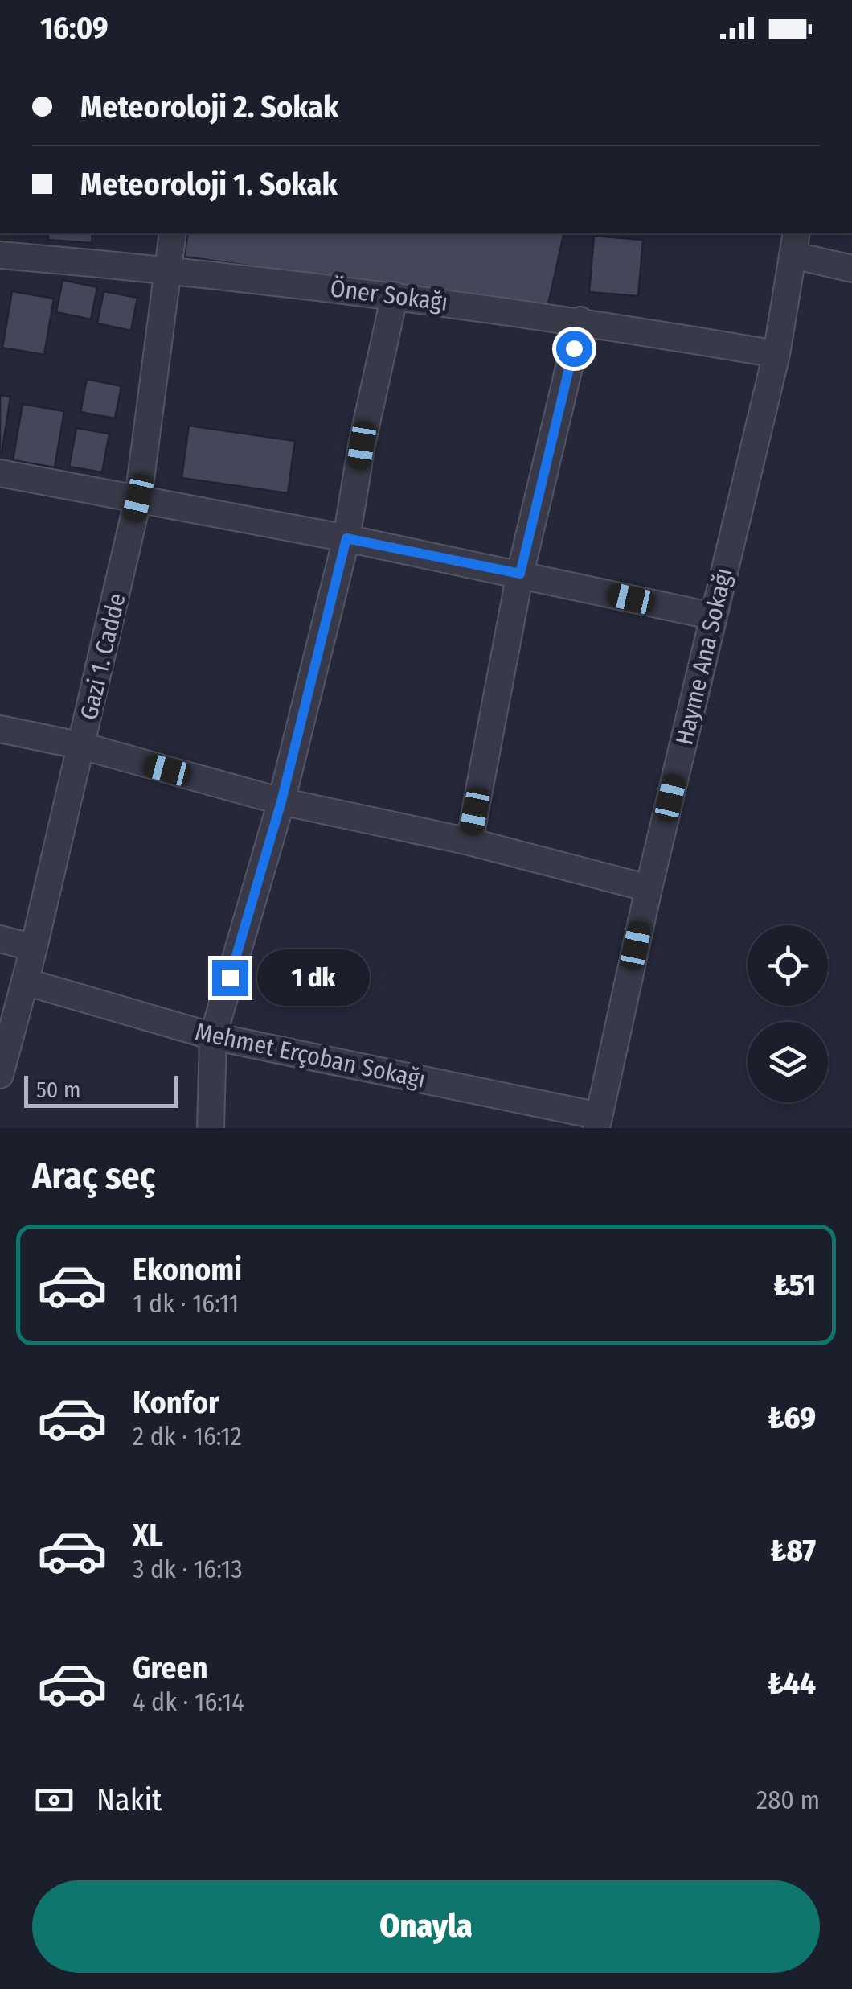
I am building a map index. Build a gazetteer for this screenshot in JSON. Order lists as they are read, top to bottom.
{
  "streets": {
    "street": [
      "Öner Sokağı",
      "Gazi 1. Cadde",
      "Hayme Ana Sokağı",
      "Mehmet Erçoban Sokağı"
    ]
  },
  "crossings": [
    ["Öner Sokağı", "Gazi 1. Cadde"],
    ["Öner Sokağı", "Hayme Ana Sokağı"],
    ["Gazi 1. Cadde", "Mehmet Erçoban Sokağı"],
    ["Hayme Ana Sokağı", "Mehmet Erçoban Sokağı"]
  ],
  "scale_bar": "50 m",
  "page": {
    "status": "16:09",
    "banner": ["Meteoroloji 2. Sokak", "Meteoroloji 1. Sokak"],
    "bubble": "1 dk",
    "scale": "50 m",
    "heading": "Araç seç",
    "list": [
      {
        "name": "Ekonomi",
        "note": "1 dk · 16:11",
        "value": "₺51"
      },
      {
        "name": "Konfor",
        "note": "2 dk · 16:12",
        "value": "₺69"
      },
      {
        "name": "XL",
        "note": "3 dk · 16:13",
        "value": "₺87"
      },
      {
        "name": "Green",
        "note": "4 dk · 16:14",
        "value": "₺44"
      }
    ],
    "pay": ["Nakit", "280 m"],
    "buttons": "Onayla"
  }
}
